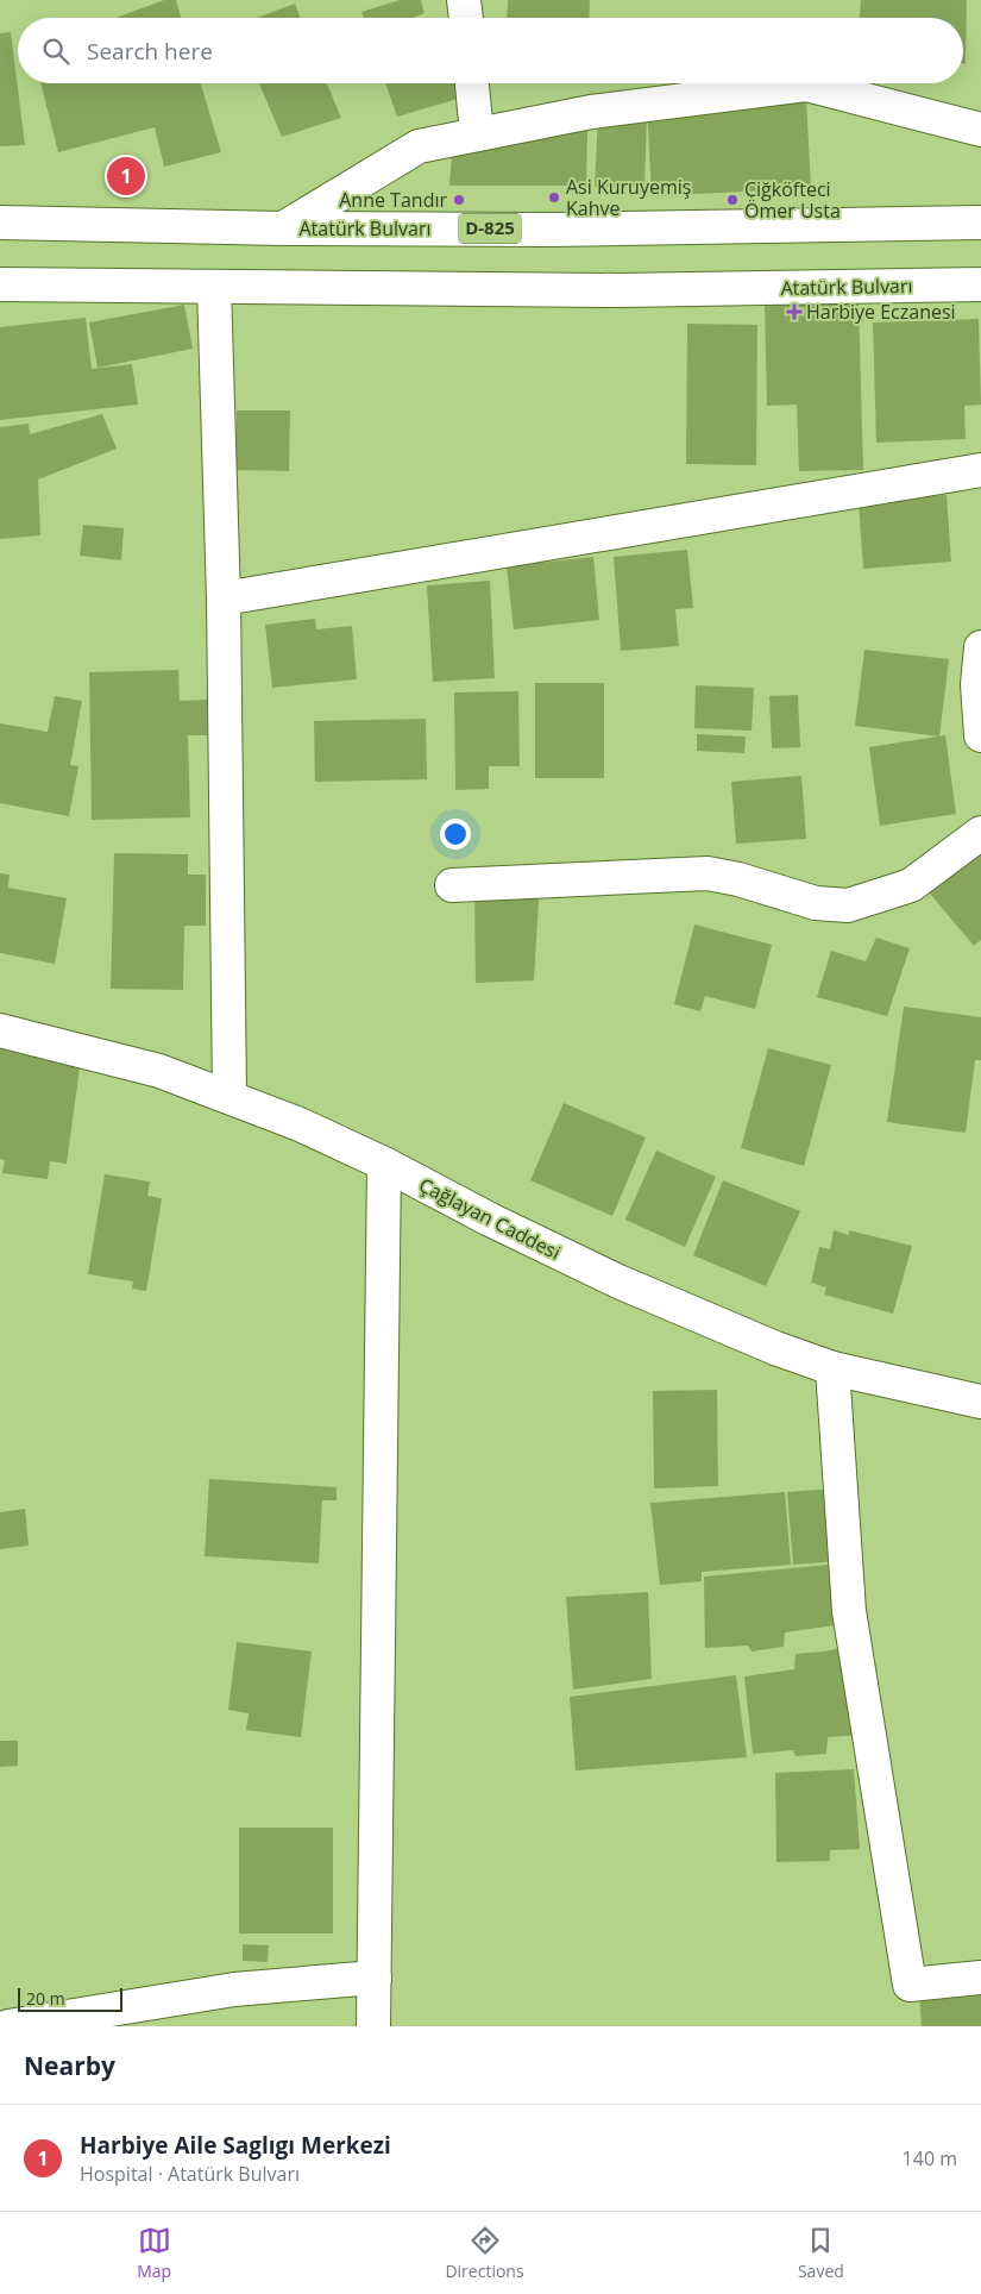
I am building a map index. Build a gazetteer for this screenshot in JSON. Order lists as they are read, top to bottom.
{
  "streets": {
    "main road": ["Atatürk Bulvarı", "D-825", "Çağlayan Caddesi"]
  },
  "places": {
    "other": ["Asi Kuruyemiş Kahve", "Anne Tandır", "Çiğköfteci Ömer Usta"],
    "health": ["Harbiye Eczanesi"]
  },
  "scale_bar": "20 m",
  "page": {
    "search": "Search here",
    "pins": "1",
    "scale": "20 m",
    "heading": "Nearby",
    "list": [
      {
        "mark": "1",
        "name": "Harbiye Aile Saglıgı Merkezi",
        "note": "Hospital · Atatürk Bulvarı",
        "value": "140 m"
      }
    ],
    "nav": ["Map", "Directions", "Saved"]
  }
}
